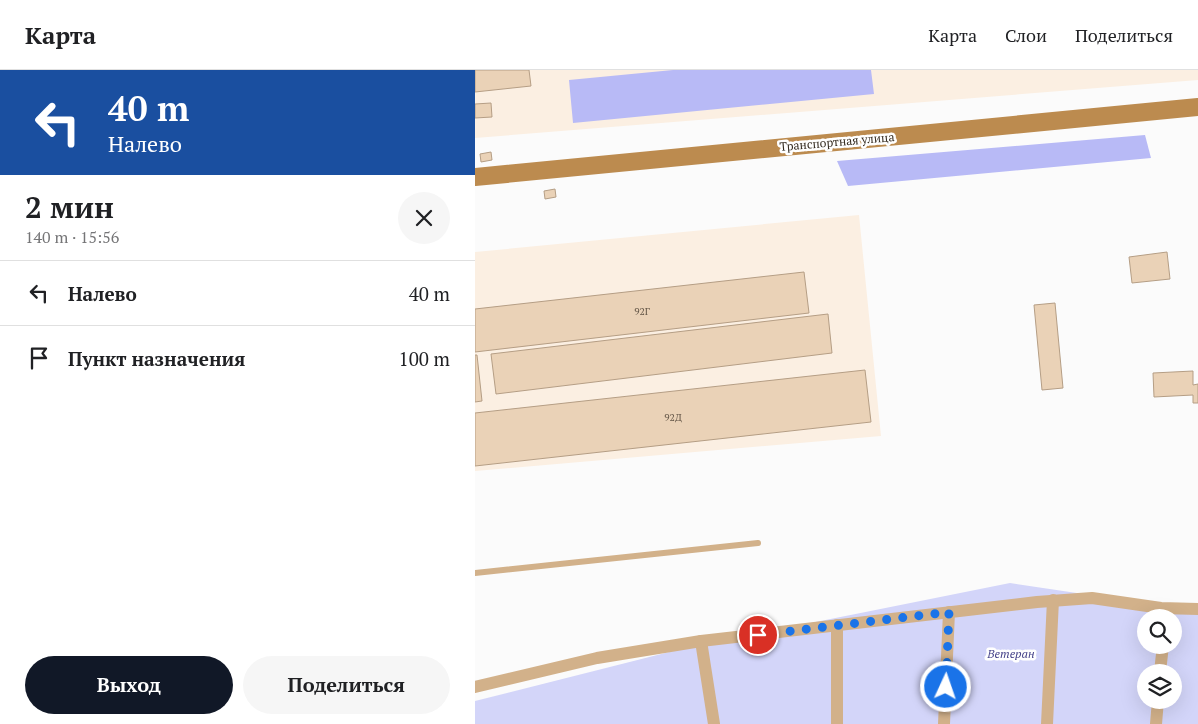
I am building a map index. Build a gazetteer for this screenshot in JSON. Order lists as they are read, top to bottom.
{
  "streets": {
    "main road": ["Транспортная улица"]
  },
  "parks": ["Ветеран"],
  "house_numbers": ["92Г", "92Д"],
  "page": {
    "header": "Карта",
    "nav": ["Карта", "Слои", "Поделиться"],
    "turn": ["40 m", "Налево"],
    "heading": ["2 мин", "140 m · 15:56"],
    "list": [
      {
        "name": "Налево",
        "value": "40 m"
      },
      {
        "name": "Пункт назначения",
        "value": "100 m"
      }
    ],
    "buttons": ["Выход", "Поделиться"]
  }
}
